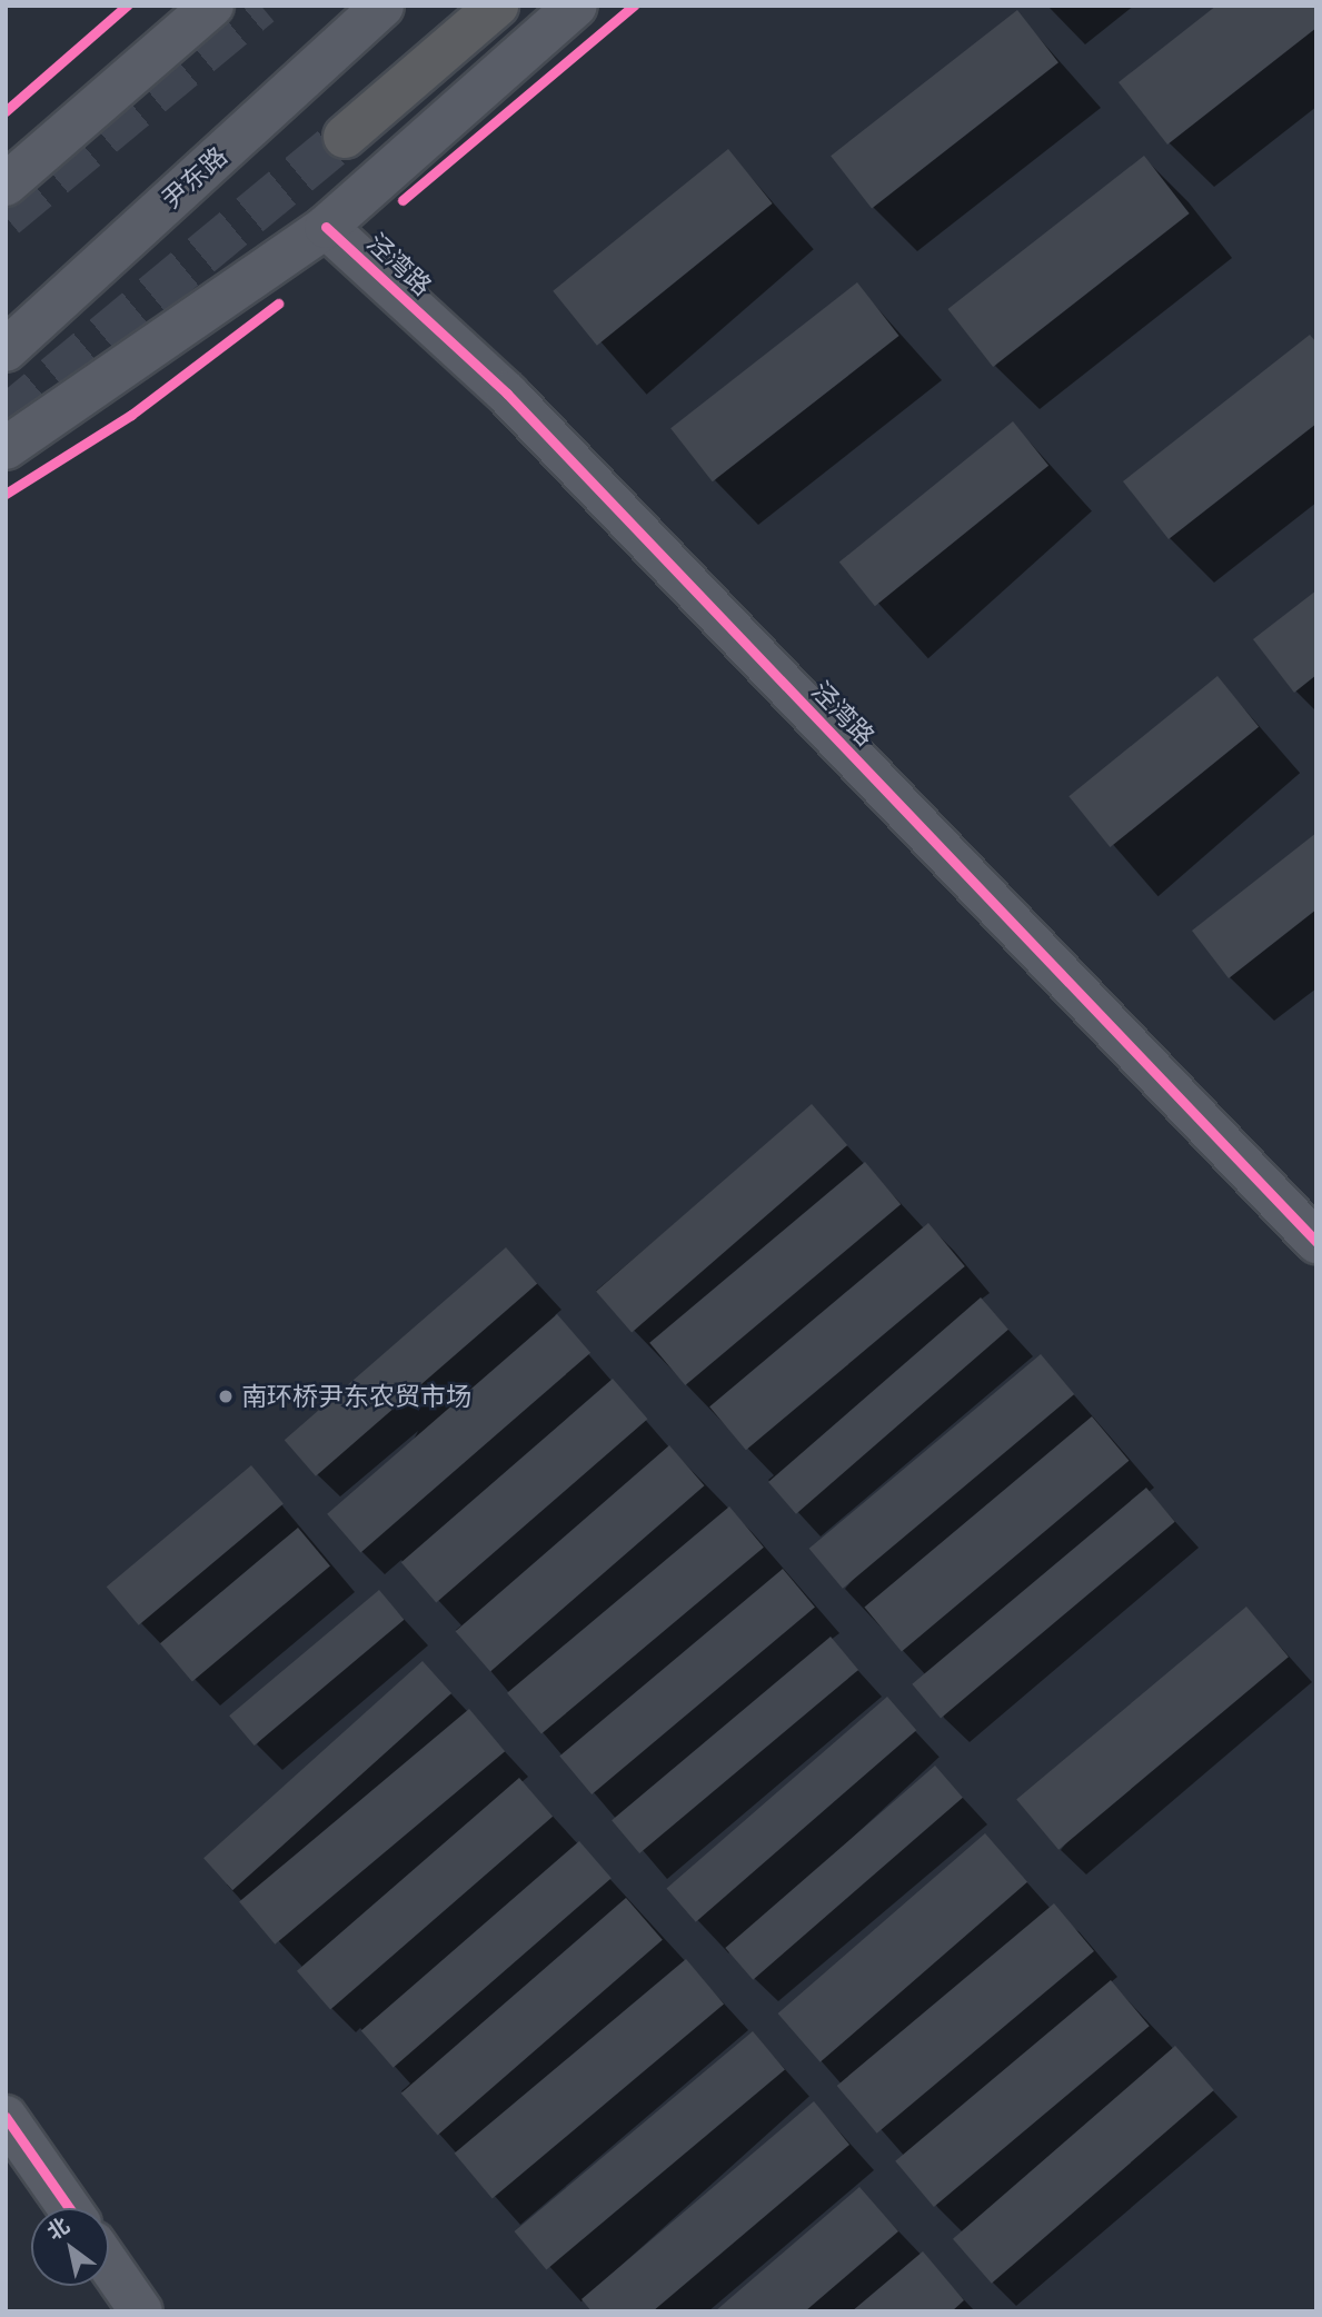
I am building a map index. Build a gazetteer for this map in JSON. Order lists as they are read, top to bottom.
{
  "streets": {
    "street": ["尹东路", "泾湾路"]
  },
  "places": ["南环桥尹东农贸市场"],
  "north": "top left"
}
